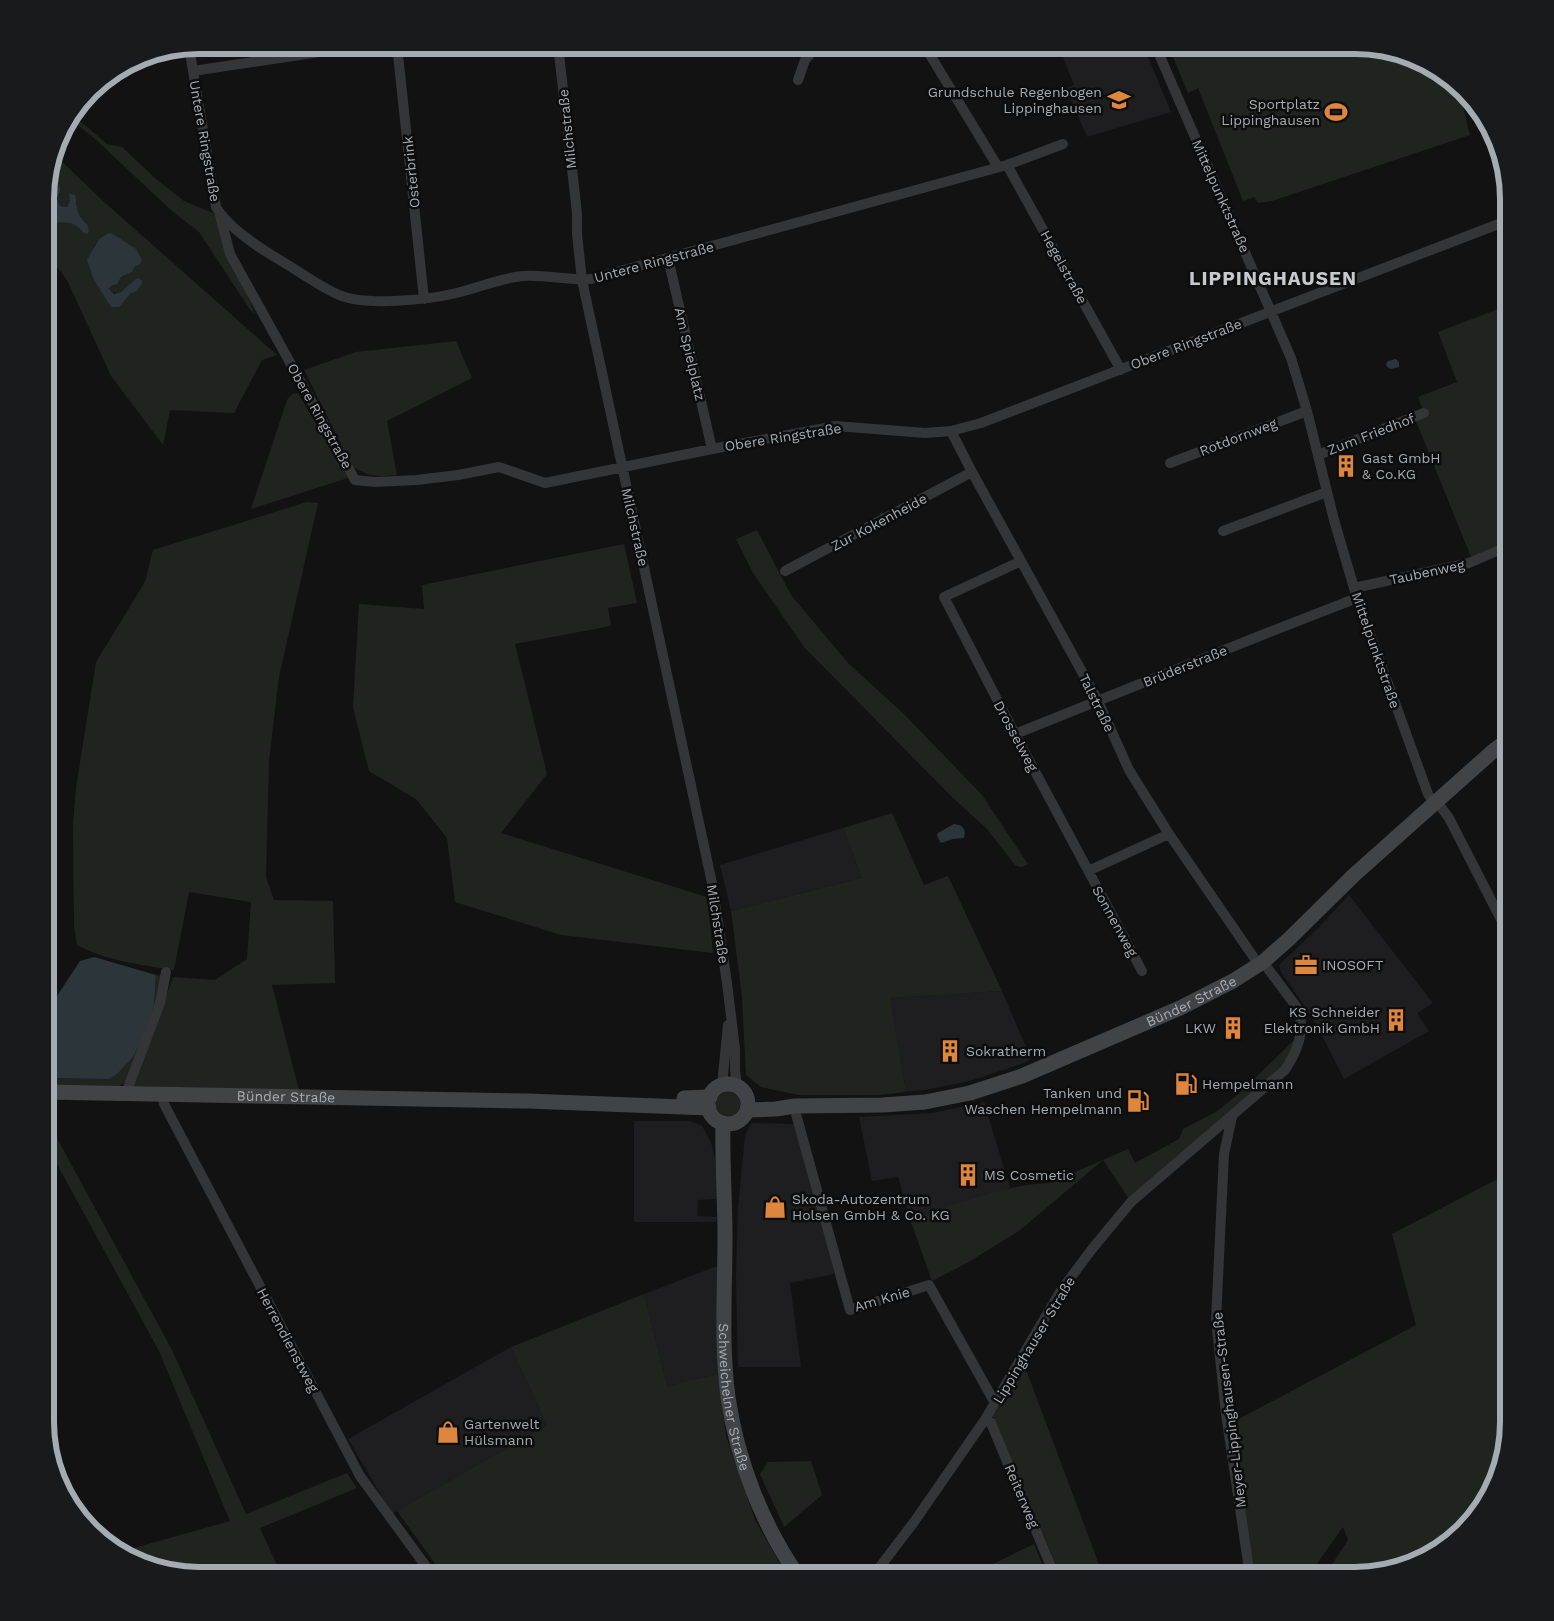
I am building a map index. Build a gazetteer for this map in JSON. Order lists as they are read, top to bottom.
{
  "streets": {
    "main road": ["Bünder Straße", "Schweichelner Straße"],
    "street": [
      "Milchstraße",
      "Untere Ringstraße",
      "Osterbrink",
      "Mittelpunktstraße",
      "Hegelstraße",
      "Obere Ringstraße",
      "Am Spielplatz",
      "Zum Friedhof",
      "Rotdornweg",
      "Zur Kokenheide",
      "Taubenweg",
      "Brüderstraße",
      "Talstraße",
      "Drosselweg",
      "Sonnenweg",
      "Am Knie",
      "Herrendienstweg",
      "Lippinghauser Straße",
      "Meyer-Lippinghausen-Straße",
      "Reiterweg"
    ]
  },
  "crossings": [
    ["Milchstraße", "Untere Ringstraße"],
    ["Milchstraße", "Obere Ringstraße"],
    ["Milchstraße", "Bünder Straße"],
    ["Milchstraße", "Schweichelner Straße"],
    ["Untere Ringstraße", "Osterbrink"],
    ["Untere Ringstraße", "Hegelstraße"],
    ["Untere Ringstraße", "Obere Ringstraße"],
    ["Untere Ringstraße", "Am Spielplatz"],
    ["Mittelpunktstraße", "Obere Ringstraße"],
    ["Mittelpunktstraße", "Zum Friedhof"],
    ["Mittelpunktstraße", "Rotdornweg"],
    ["Mittelpunktstraße", "Taubenweg"],
    ["Mittelpunktstraße", "Brüderstraße"],
    ["Mittelpunktstraße", "Bünder Straße"],
    ["Hegelstraße", "Obere Ringstraße"],
    ["Obere Ringstraße", "Am Spielplatz"],
    ["Obere Ringstraße", "Talstraße"],
    ["Zur Kokenheide", "Talstraße"],
    ["Taubenweg", "Brüderstraße"],
    ["Brüderstraße", "Talstraße"],
    ["Brüderstraße", "Drosselweg"],
    ["Talstraße", "Drosselweg"],
    ["Talstraße", "Bünder Straße"],
    ["Talstraße", "Lippinghauser Straße"],
    ["Drosselweg", "Sonnenweg"],
    ["Bünder Straße", "Am Knie"],
    ["Bünder Straße", "Herrendienstweg"],
    ["Bünder Straße", "Lippinghauser Straße"],
    ["Bünder Straße", "Schweichelner Straße"],
    ["Am Knie", "Lippinghauser Straße"],
    ["Lippinghauser Straße", "Meyer-Lippinghausen-Straße"],
    ["Lippinghauser Straße", "Reiterweg"]
  ],
  "districts": ["LIPPINGHAUSEN"],
  "places": {
    "school or university": ["Grundschule Regenbogen Lippinghausen"],
    "sports": ["Sportplatz Lippinghausen"],
    "building": [
      "Gast GmbH & Co.KG",
      "KS Schneider Elektronik GmbH",
      "LKW",
      "Sokratherm",
      "MS Cosmetic"
    ],
    "office": ["INOSOFT"],
    "fuel station": ["Hempelmann", "Tanken und Waschen Hempelmann"],
    "shop": ["Skoda-Autozentrum Holsen GmbH & Co. KG", "Gartenwelt Hülsmann"]
  }
}
